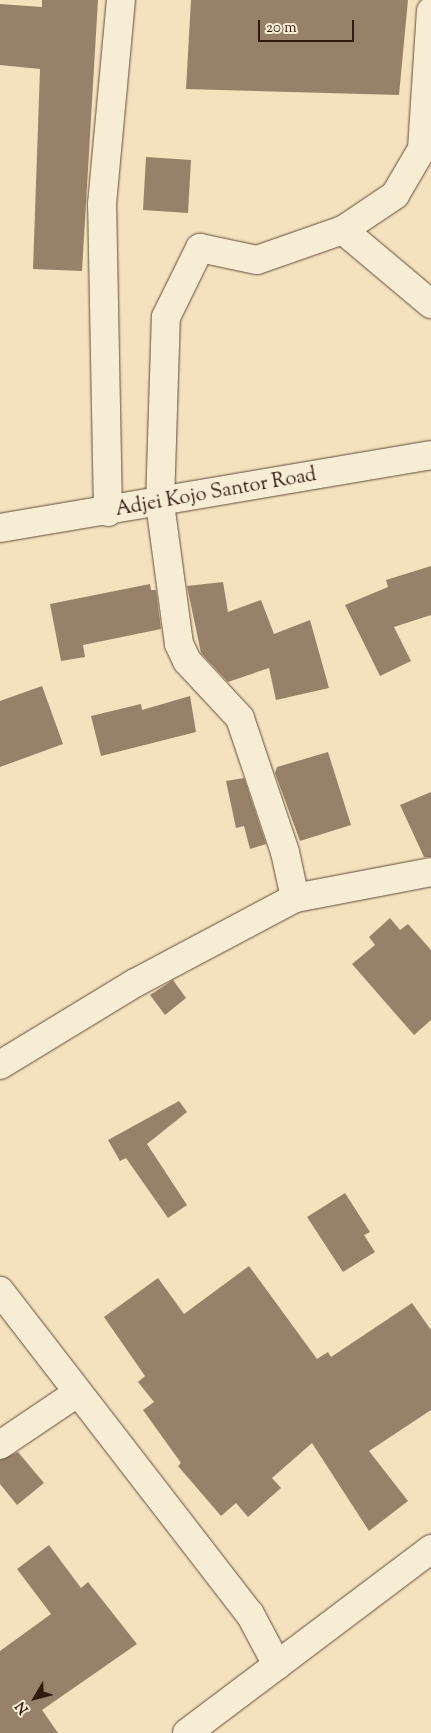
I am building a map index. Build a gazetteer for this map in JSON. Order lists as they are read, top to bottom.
{
  "streets": {
    "street": ["Adjei Kojo Santor Road"]
  },
  "scale_bar": "20 m",
  "north": "bottom left"
}
